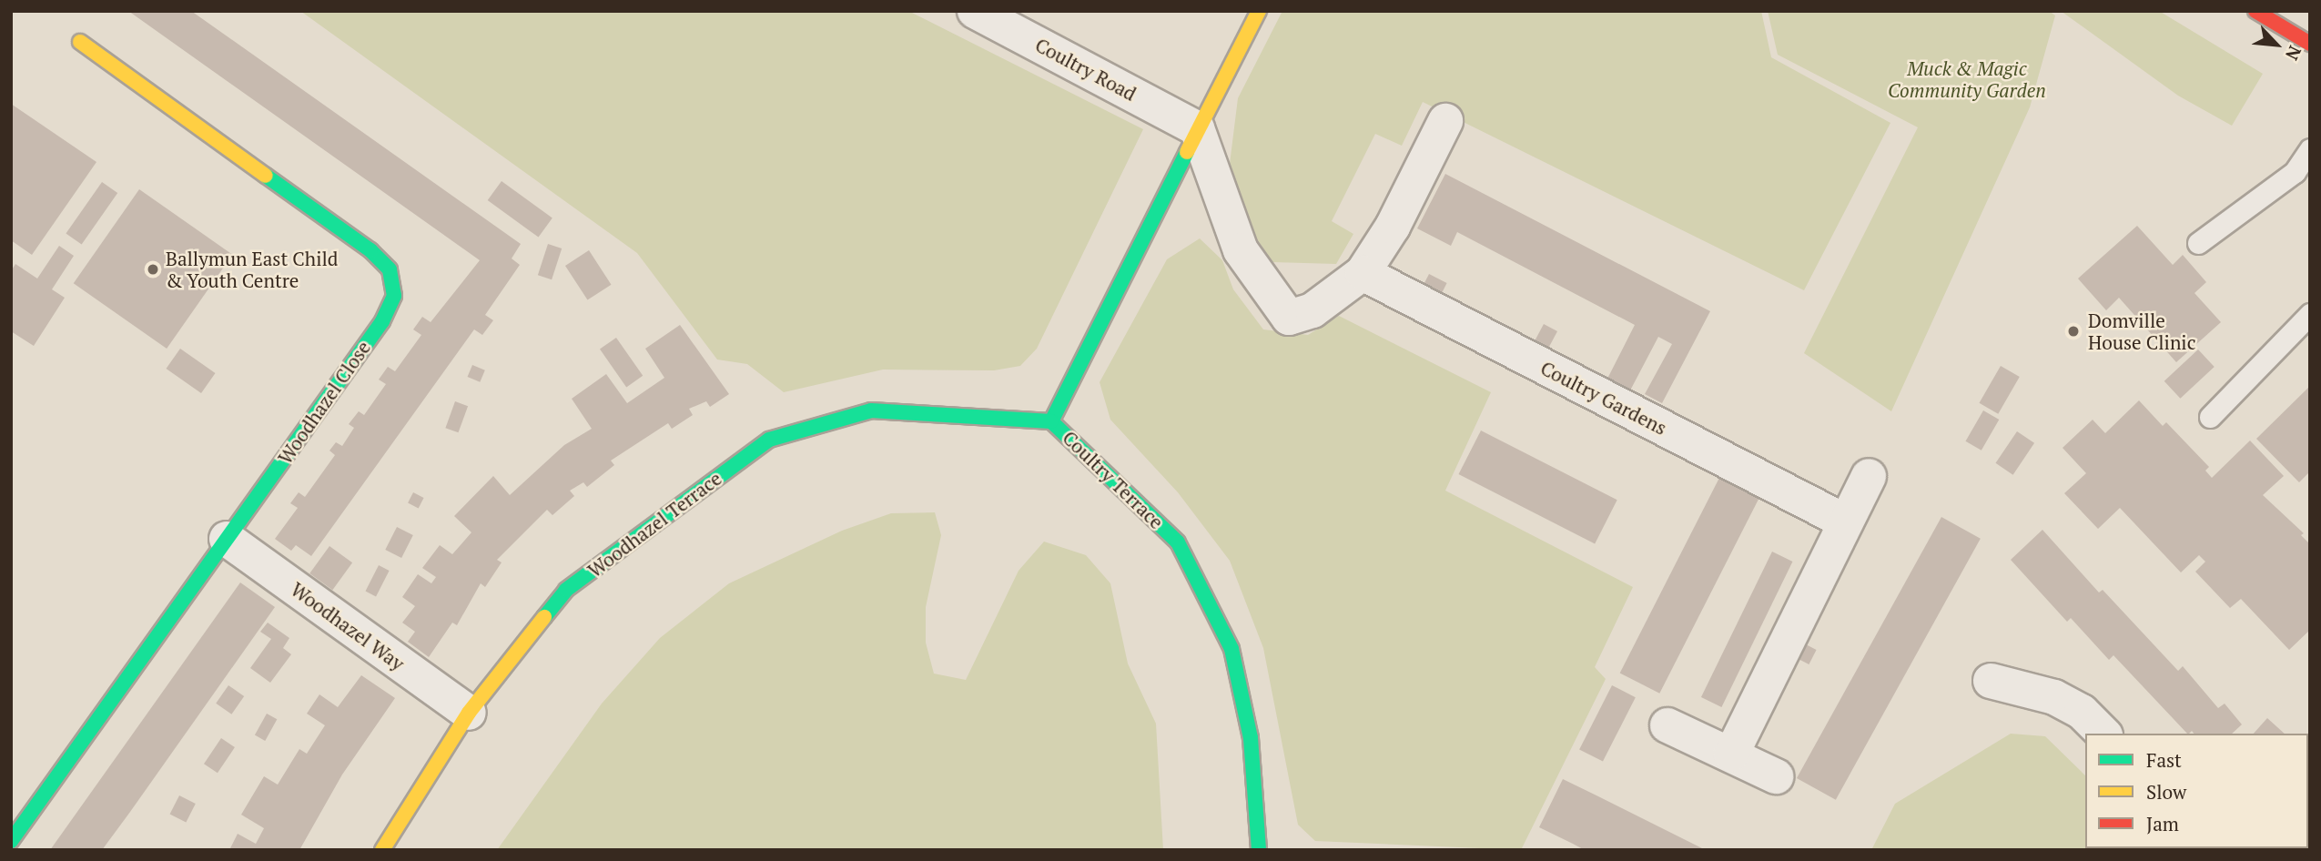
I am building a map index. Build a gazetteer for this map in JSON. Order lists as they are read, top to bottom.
{
  "streets": {
    "street": [
      "Coultry Road",
      "Coultry Gardens",
      "Woodhazel Close",
      "Coultry Terrace",
      "Woodhazel Terrace",
      "Woodhazel Way"
    ]
  },
  "crossings": [
    ["Coultry Road", "Coultry Terrace"],
    ["Woodhazel Close", "Woodhazel Way"],
    ["Coultry Terrace", "Woodhazel Terrace"],
    ["Woodhazel Terrace", "Woodhazel Way"]
  ],
  "parks": ["Muck & Magic Community Garden"],
  "places": ["Ballymun East Child & Youth Centre", "Domville House Clinic"],
  "legend": ["Fast", "Slow", "Jam"],
  "north": "bottom right"
}
